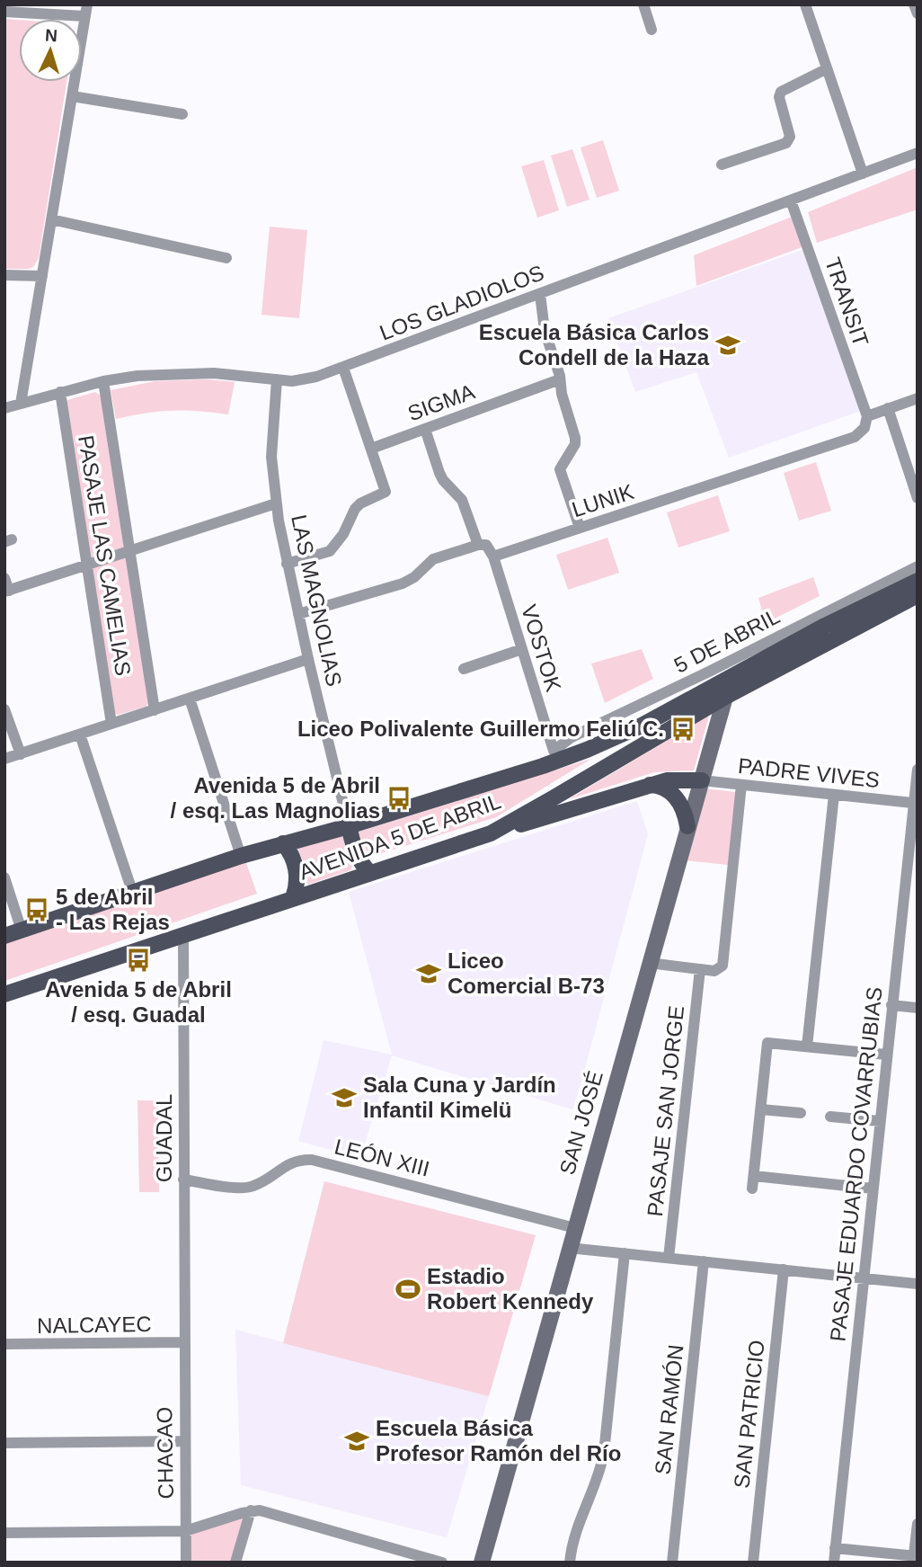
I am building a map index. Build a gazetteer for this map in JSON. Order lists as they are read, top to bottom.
{
  "streets": {
    "main road": ["AVENIDA 5 DE ABRIL"],
    "street": [
      "TRANSIT",
      "LOS GLADIOLOS",
      "SIGMA",
      "LUNIK",
      "PASAJE LAS CAMELIAS",
      "LAS MAGNOLIAS",
      "5 DE ABRIL",
      "VOSTOK",
      "PADRE VIVES",
      "PASAJE SAN JORGE",
      "SAN JOSÉ",
      "GUADAL",
      "LEÓN XIII",
      "PASAJE EDUARDO COVARRUBIAS",
      "NALCAYEC",
      "SAN RAMÓN",
      "SAN PATRICIO",
      "CHACAO"
    ]
  },
  "crossings": [
    ["TRANSIT", "LOS GLADIOLOS"],
    ["TRANSIT", "LUNIK"],
    ["LOS GLADIOLOS", "PASAJE LAS CAMELIAS"],
    ["LOS GLADIOLOS", "LAS MAGNOLIAS"],
    ["LUNIK", "VOSTOK"],
    ["LAS MAGNOLIAS", "AVENIDA 5 DE ABRIL"],
    ["5 DE ABRIL", "VOSTOK"],
    ["PADRE VIVES", "SAN JOSÉ"],
    ["PADRE VIVES", "PASAJE EDUARDO COVARRUBIAS"],
    ["AVENIDA 5 DE ABRIL", "SAN JOSÉ"],
    ["AVENIDA 5 DE ABRIL", "GUADAL"],
    ["SAN JOSÉ", "LEÓN XIII"],
    ["GUADAL", "LEÓN XIII"],
    ["GUADAL", "NALCAYEC"],
    ["GUADAL", "CHACAO"],
    ["NALCAYEC", "CHACAO"]
  ],
  "places": {
    "school or university": [
      "Escuela Básica Carlos Condell de la Haza",
      "Liceo Comercial B-73",
      "Sala Cuna y Jardín Infantil Kimelü",
      "Escuela Básica Profesor Ramón del Río"
    ],
    "bus stop": [
      "Liceo Polivalente Guillermo Feliú C.",
      "Avenida 5 de Abril / esq. Las Magnolias",
      "5 de Abril - Las Rejas",
      "Avenida 5 de Abril / esq. Guadal"
    ],
    "sports": ["Estadio Robert Kennedy"]
  },
  "north": "top"
}
